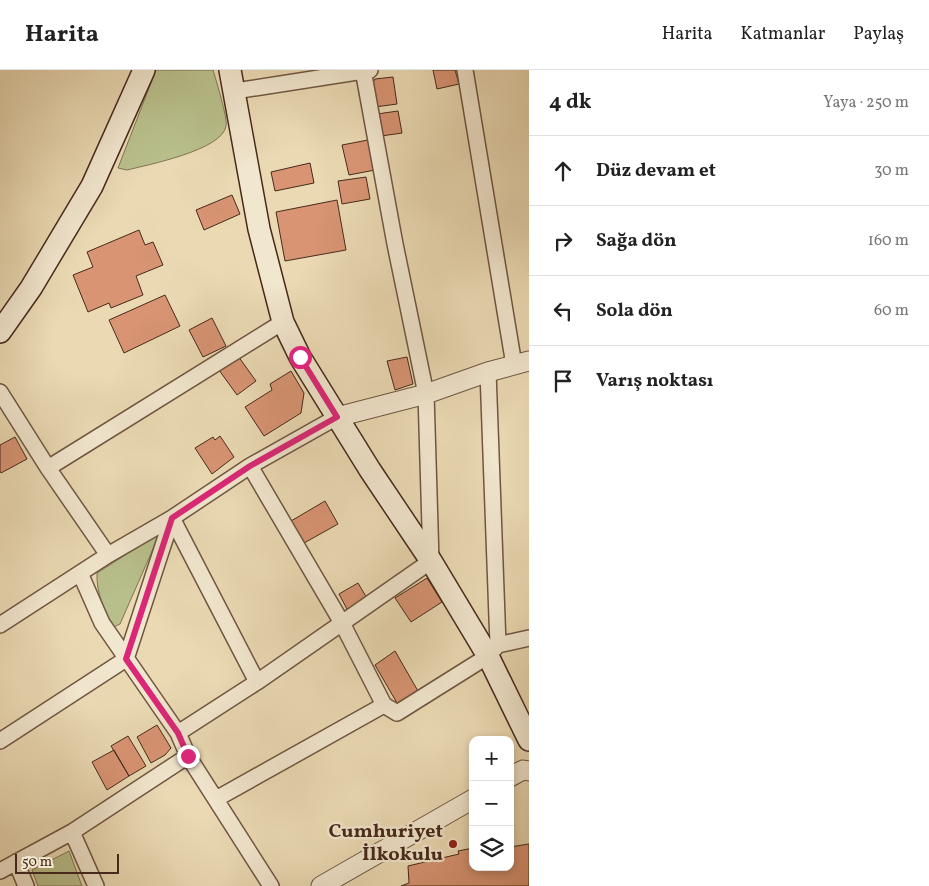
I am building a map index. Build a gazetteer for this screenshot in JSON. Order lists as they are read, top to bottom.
{
  "places": ["Cumhuriyet İlkokulu"],
  "scale_bar": "50 m",
  "page": {
    "header": "Harita",
    "nav": ["Harita", "Katmanlar", "Paylaş"],
    "heading": ["4 dk", "Yaya · 250 m"],
    "list": [
      ["Düz devam et", "30 m"],
      ["Sağa dön", "160 m"],
      ["Sola dön", "60 m"],
      "Varış noktası"
    ],
    "map_buttons": ["+", "−"],
    "scale": "50 m"
  }
}
